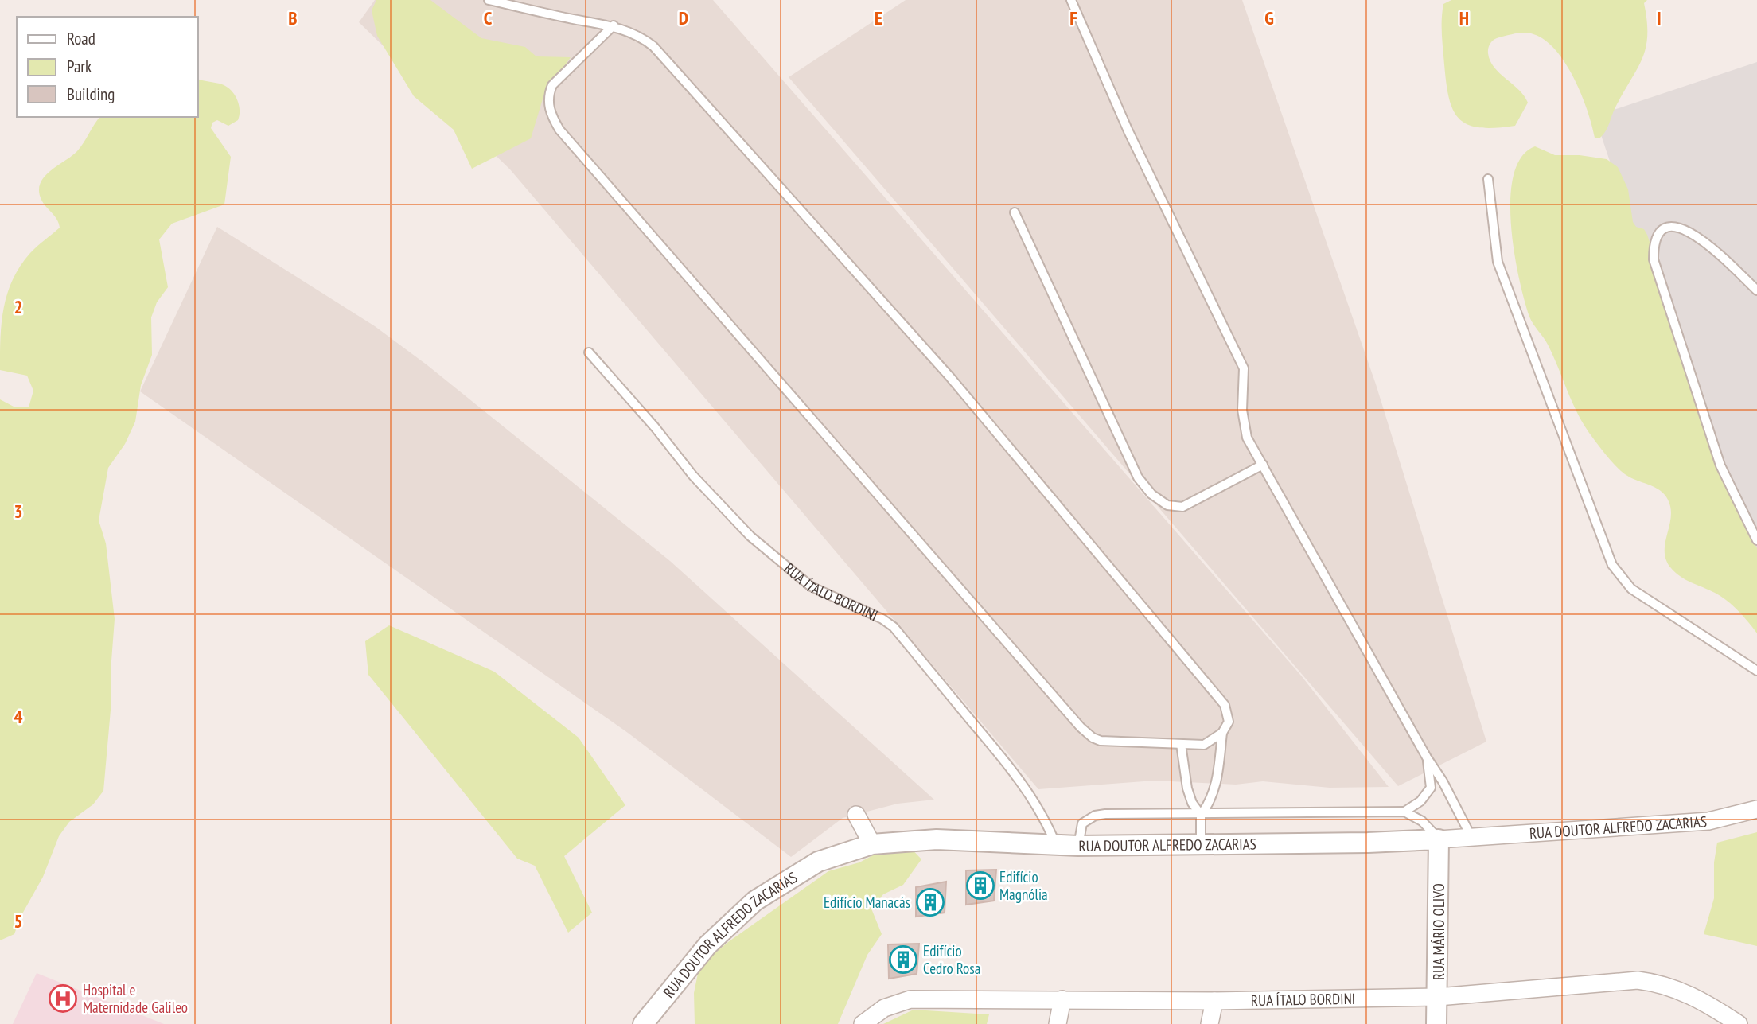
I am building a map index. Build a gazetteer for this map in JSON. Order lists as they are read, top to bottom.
{
  "streets": {
    "street": ["RUA ÍTALO BORDINI", "RUA DOUTOR ALFREDO ZACARIAS", "RUA MÁRIO OLIVO"]
  },
  "crossings": [
    ["RUA ÍTALO BORDINI", "RUA DOUTOR ALFREDO ZACARIAS"],
    ["RUA ÍTALO BORDINI", "RUA MÁRIO OLIVO"],
    ["RUA DOUTOR ALFREDO ZACARIAS", "RUA MÁRIO OLIVO"]
  ],
  "places": {
    "building": ["Edifício Magnólia", "Edifício Manacás", "Edifício Cedro Rosa"],
    "hospital": ["Hospital e Maternidade Galileo"]
  },
  "legend": ["Road", "Park", "Building"],
  "grid": {
    "columns": [
      "B",
      "C",
      "D",
      "E",
      "F",
      "G",
      "H",
      "I"
    ],
    "rows": [
      "2",
      "3",
      "4",
      "5"
    ]
  }
}
